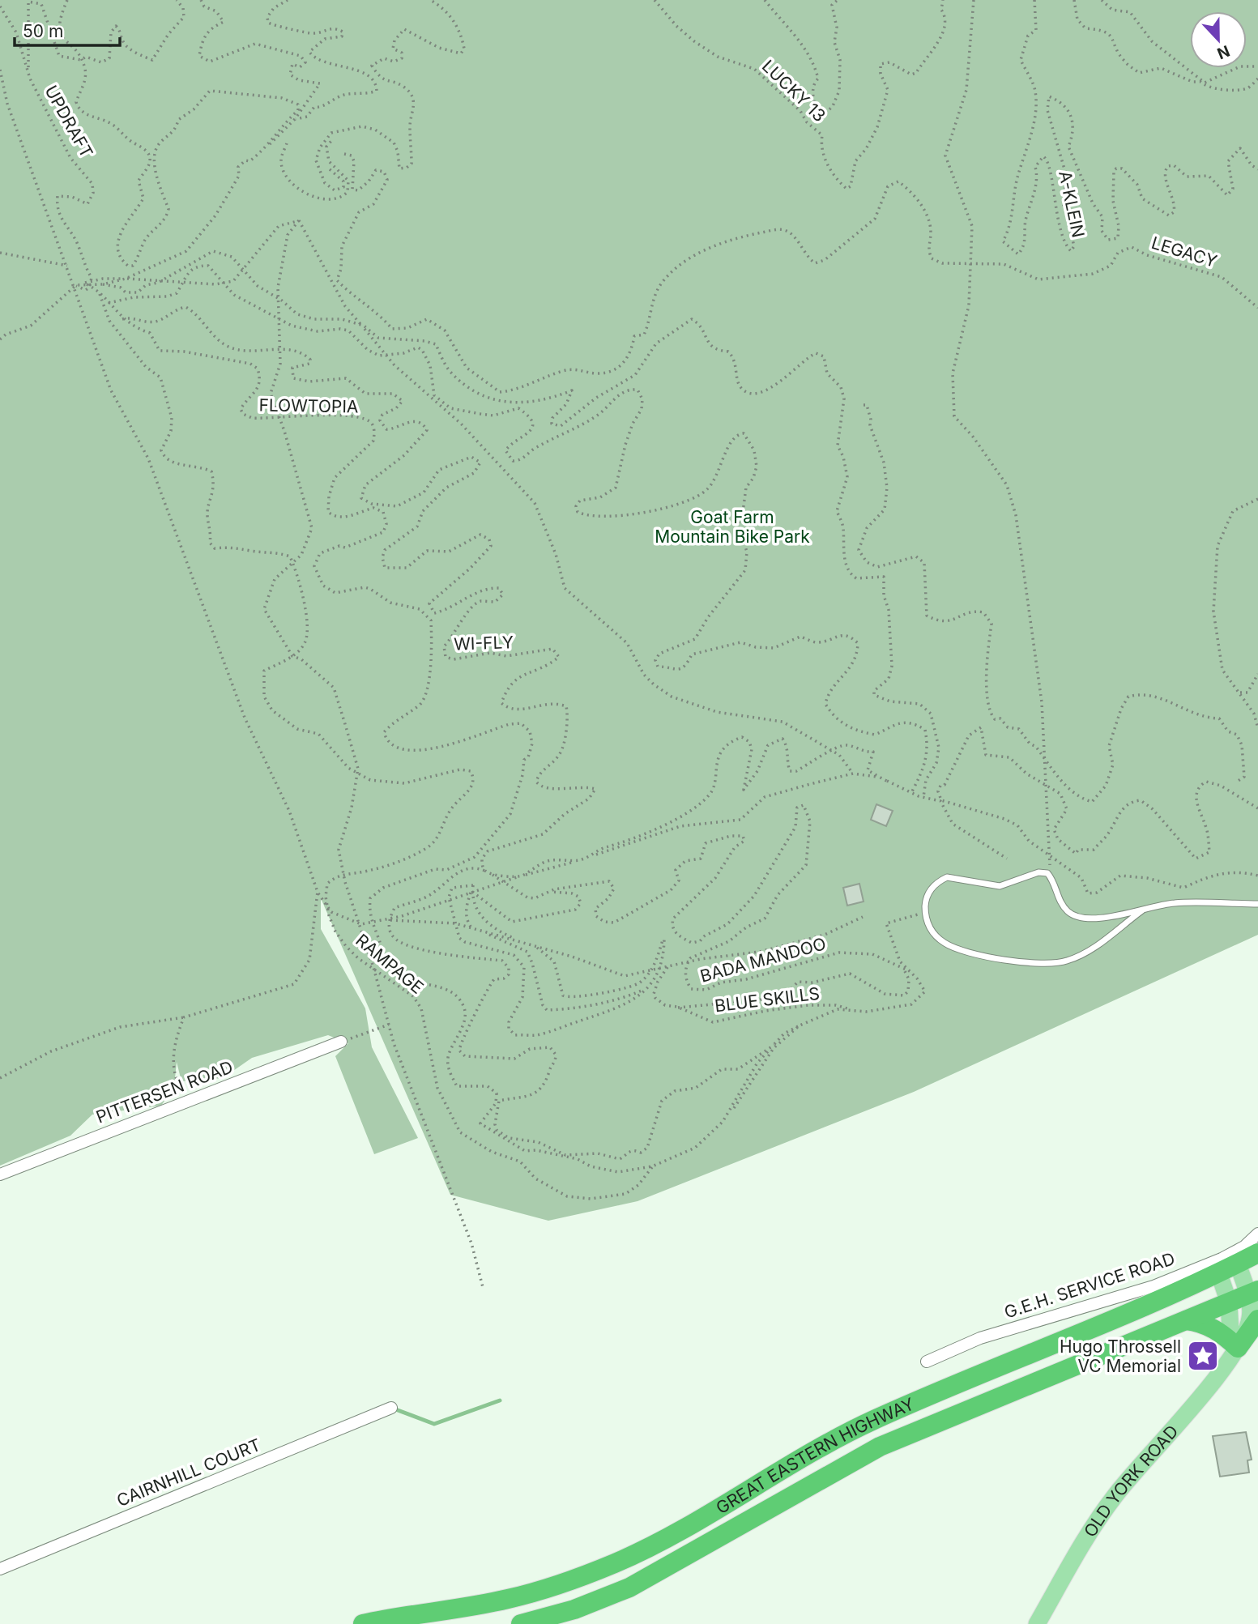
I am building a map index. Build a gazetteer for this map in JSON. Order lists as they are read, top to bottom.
{
  "streets": {
    "highway": ["GREAT EASTERN HIGHWAY"],
    "main road": ["OLD YORK ROAD"],
    "street": ["PITTERSEN ROAD", "G.E.H. SERVICE ROAD", "CAIRNHILL COURT"],
    "path": [
      "LUCKY 13",
      "UPDRAFT",
      "A-KLEIN",
      "LEGACY",
      "FLOWTOPIA",
      "WI-FLY",
      "BADA MANDOO",
      "RAMPAGE",
      "BLUE SKILLS"
    ]
  },
  "crossings": [
    ["UPDRAFT", "FLOWTOPIA"],
    ["FLOWTOPIA", "WI-FLY"],
    ["FLOWTOPIA", "BADA MANDOO"],
    ["FLOWTOPIA", "RAMPAGE"],
    ["FLOWTOPIA", "BLUE SKILLS"],
    ["WI-FLY", "BADA MANDOO"]
  ],
  "parks": ["Goat Farm Mountain Bike Park"],
  "places": {
    "place": ["Hugo Throssell VC Memorial"]
  },
  "scale_bar": "50 m",
  "north": "bottom"
}
